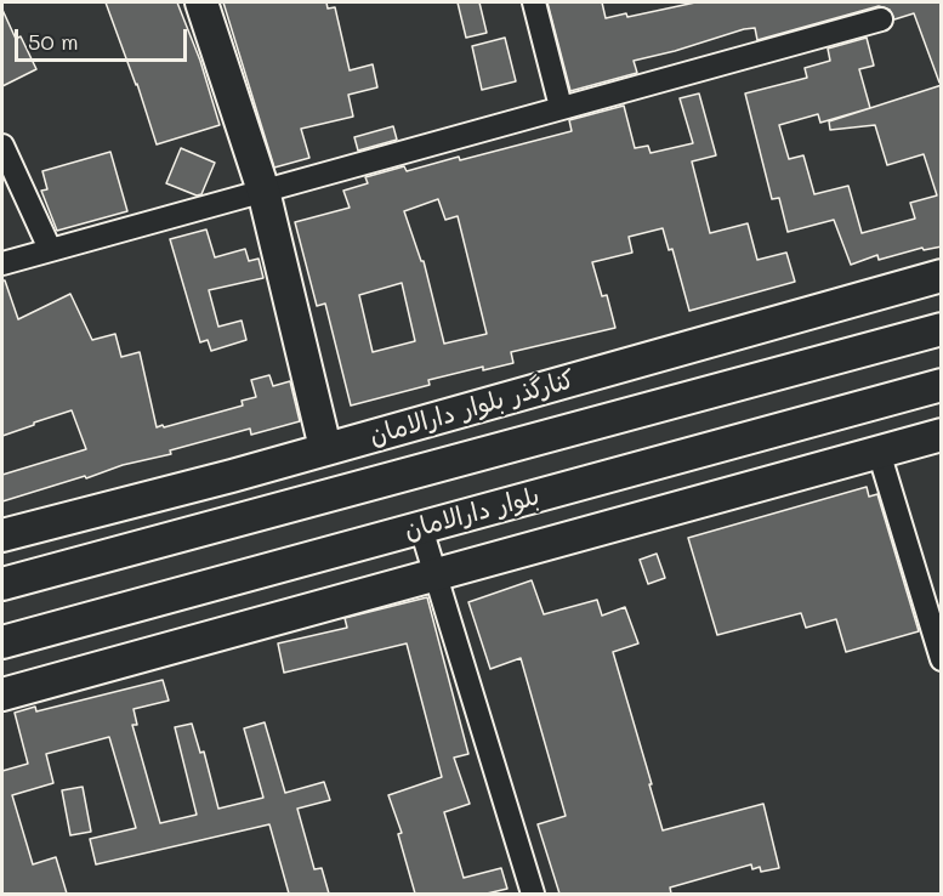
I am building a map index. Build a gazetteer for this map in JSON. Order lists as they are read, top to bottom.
{
  "streets": {
    "street": ["کنارگذر بلوار دارالامان", "بلوار دارالامان"]
  },
  "scale_bar": "50 m"
}
